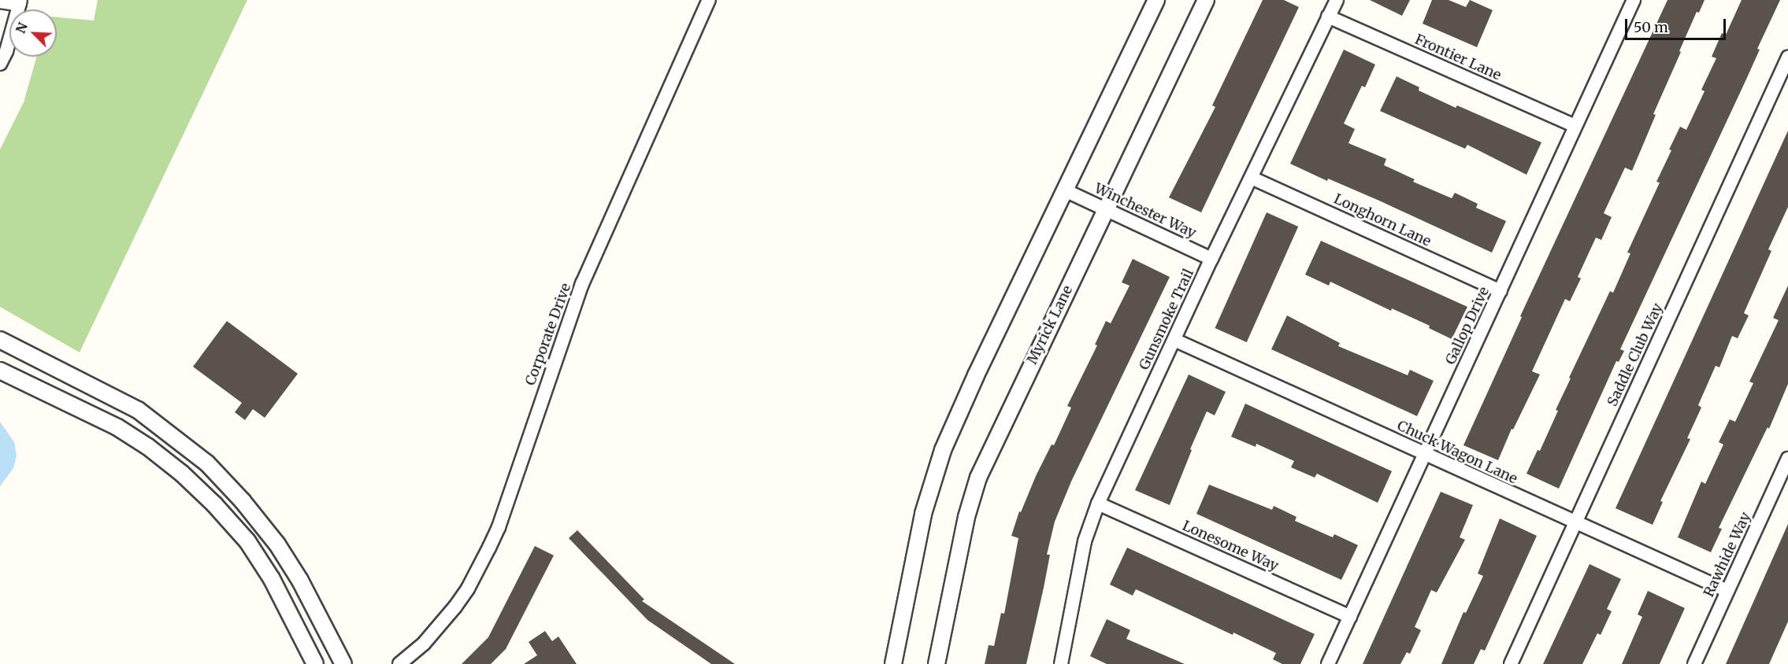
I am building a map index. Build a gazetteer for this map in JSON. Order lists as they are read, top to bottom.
{
  "streets": {
    "street": [
      "Frontier Lane",
      "Winchester Way",
      "Longhorn Lane",
      "Gunsmoke Trail",
      "Myrick Lane",
      "Gallop Drive",
      "Corporate Drive",
      "Saddle Club Way",
      "Chuck Wagon Lane",
      "Lonesome Way",
      "Rawhide Way"
    ]
  },
  "crossings": [
    ["Frontier Lane", "Gunsmoke Trail"],
    ["Frontier Lane", "Gallop Drive"],
    ["Winchester Way", "Gunsmoke Trail"],
    ["Winchester Way", "Myrick Lane"],
    ["Longhorn Lane", "Gunsmoke Trail"],
    ["Longhorn Lane", "Gallop Drive"],
    ["Gunsmoke Trail", "Chuck Wagon Lane"],
    ["Gunsmoke Trail", "Lonesome Way"],
    ["Gallop Drive", "Chuck Wagon Lane"],
    ["Gallop Drive", "Lonesome Way"],
    ["Saddle Club Way", "Chuck Wagon Lane"],
    ["Chuck Wagon Lane", "Rawhide Way"]
  ],
  "scale_bar": "50 m",
  "north": "top left"
}
